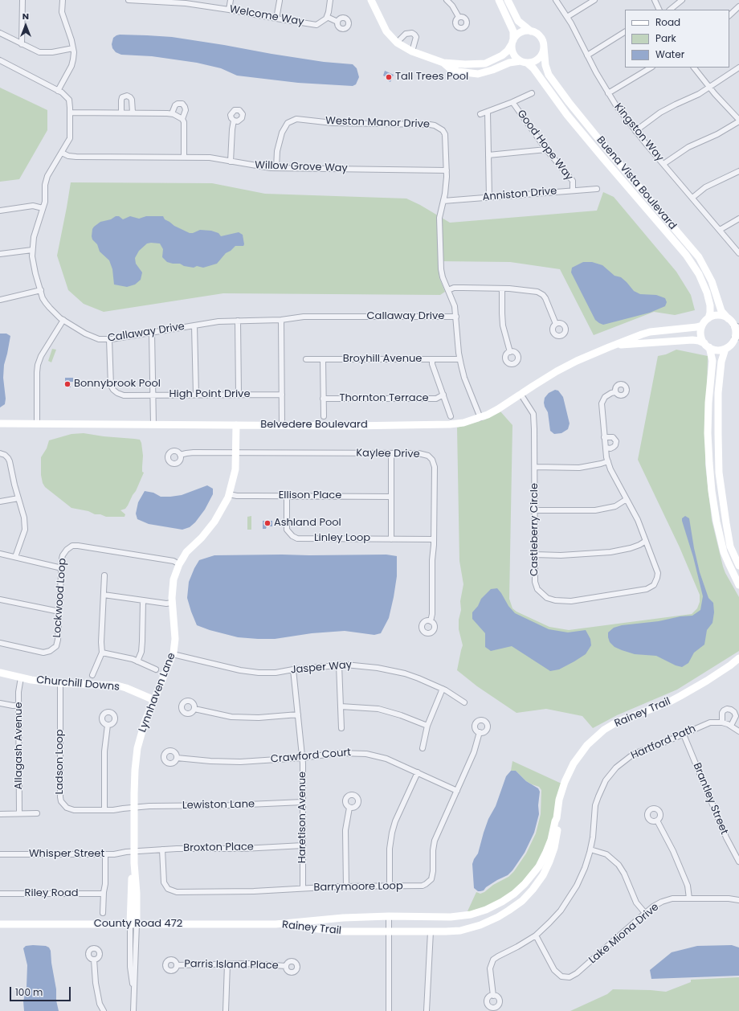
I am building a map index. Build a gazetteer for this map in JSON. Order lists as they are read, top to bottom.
{
  "streets": {
    "street": [
      "Welcome Way",
      "Weston Manor Drive",
      "Kingston Way",
      "Good Hope Way",
      "Willow Grove Way",
      "Buena Vista Boulevard",
      "Anniston Drive",
      "Callaway Drive",
      "Broyhill Avenue",
      "High Point Drive",
      "Thornton Terrace",
      "Belvedere Boulevard",
      "Kaylee Drive",
      "Ellison Place",
      "Castleberry Circle",
      "Linley Loop",
      "Lockwood Loop",
      "Jasper Way",
      "Churchill Downs",
      "Lynnhaven Lane",
      "Rainey Trail",
      "Hartford Path",
      "Allagash Avenue",
      "Crawford Court",
      "Ladson Loop",
      "Brantley Street",
      "Lewiston Lane",
      "Haretison Avenue",
      "Broxton Place",
      "Whisper Street",
      "Barrymoore Loop",
      "Riley Road",
      "County Road 472",
      "Lake Miona Drive",
      "Parris Island Place"
    ]
  },
  "crossings": [
    ["Weston Manor Drive", "Willow Grove Way"],
    ["Weston Manor Drive", "Anniston Drive"],
    ["Weston Manor Drive", "Callaway Drive"],
    ["Weston Manor Drive", "Broyhill Avenue"],
    ["Weston Manor Drive", "Belvedere Boulevard"],
    ["Good Hope Way", "Anniston Drive"],
    ["Willow Grove Way", "Callaway Drive"],
    ["Buena Vista Boulevard", "Belvedere Boulevard"],
    ["Callaway Drive", "High Point Drive"],
    ["Belvedere Boulevard", "Castleberry Circle"],
    ["Belvedere Boulevard", "Lynnhaven Lane"],
    ["Kaylee Drive", "Linley Loop"],
    ["Kaylee Drive", "Lynnhaven Lane"],
    ["Ellison Place", "Linley Loop"],
    ["Ellison Place", "Lynnhaven Lane"],
    ["Lockwood Loop", "Lynnhaven Lane"],
    ["Jasper Way", "Lynnhaven Lane"],
    ["Jasper Way", "Haretison Avenue"],
    ["Churchill Downs", "Lynnhaven Lane"],
    ["Churchill Downs", "Allagash Avenue"],
    ["Churchill Downs", "Ladson Loop"],
    ["Lynnhaven Lane", "Ladson Loop"],
    ["Lynnhaven Lane", "Lewiston Lane"],
    ["Lynnhaven Lane", "Broxton Place"],
    ["Lynnhaven Lane", "Whisper Street"],
    ["Lynnhaven Lane", "County Road 472"],
    ["Rainey Trail", "County Road 472"],
    ["Hartford Path", "Brantley Street"],
    ["Hartford Path", "Lake Miona Drive"],
    ["Crawford Court", "Haretison Avenue"],
    ["Crawford Court", "Barrymoore Loop"],
    ["Ladson Loop", "Lewiston Lane"],
    ["Lewiston Lane", "Haretison Avenue"],
    ["Haretison Avenue", "Broxton Place"],
    ["Haretison Avenue", "Barrymoore Loop"],
    ["Broxton Place", "Whisper Street"],
    ["Broxton Place", "Barrymoore Loop"]
  ],
  "places": ["Tall Trees Pool", "Bonnybrook Pool", "Ashland Pool"],
  "legend": ["Road", "Park", "Water"],
  "scale_bar": "100 m",
  "north": "top"
}
